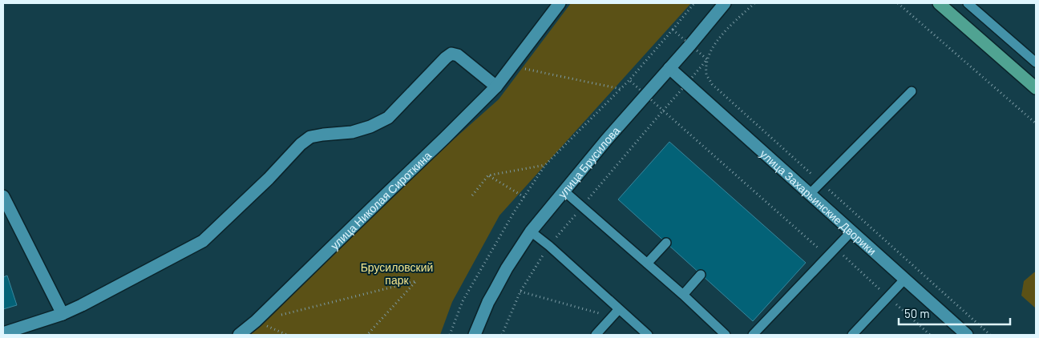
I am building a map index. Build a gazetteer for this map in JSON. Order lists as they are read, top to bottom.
{
  "streets": {
    "street": ["улица Брусилова", "улица Николая Сироткина", "улица Захарьинские Дворики"]
  },
  "crossings": [
    ["улица Брусилова", "улица Захарьинские Дворики"]
  ],
  "parks": ["Брусиловский парк"],
  "scale_bar": "50 m"
}
